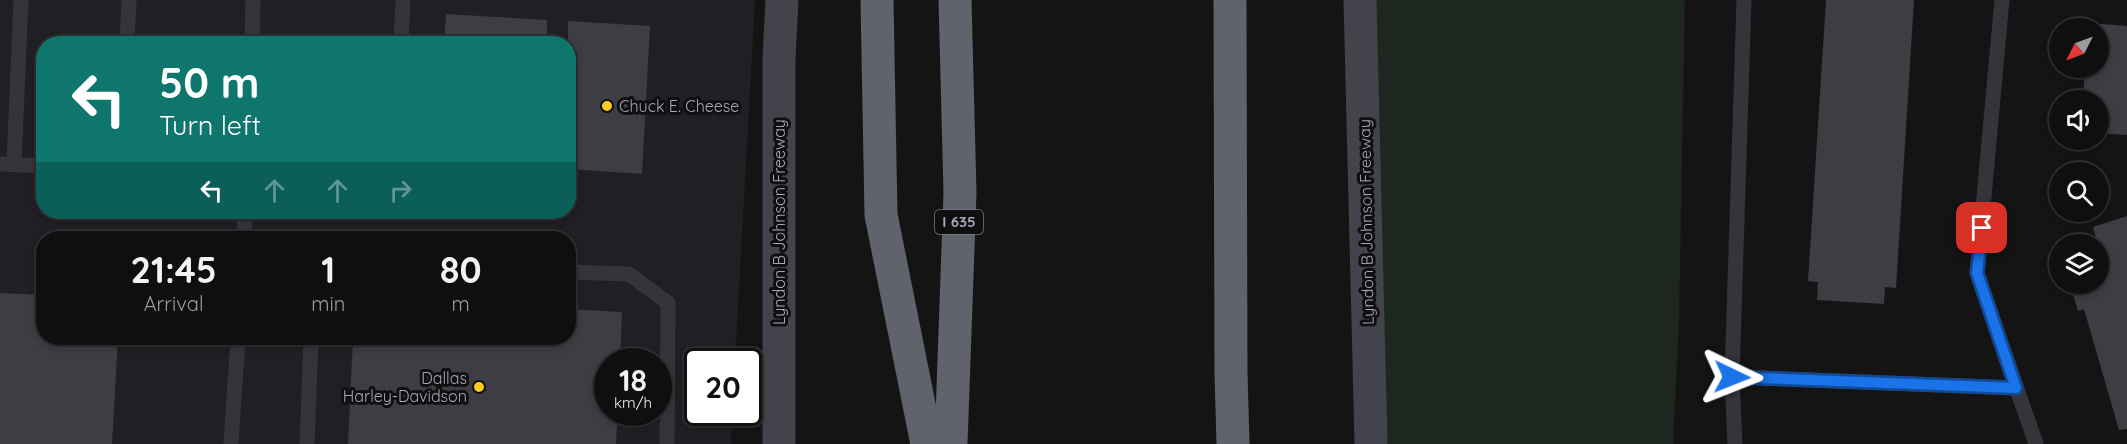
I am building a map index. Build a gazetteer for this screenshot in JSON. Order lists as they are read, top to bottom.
{
  "streets": {
    "highway": ["I 635"],
    "main road": ["Lyndon B Johnson Freeway"]
  },
  "places": ["Chuck E. Cheese", "Dallas Harley-Davidson"],
  "north": "bottom left",
  "page": {
    "turn": ["50 m", "Turn left"],
    "eta": [
      "21:45",
      "Arrival",
      "1",
      "min",
      "80",
      "m"
    ],
    "speed": "18 km/h",
    "limit": "20"
  }
}
